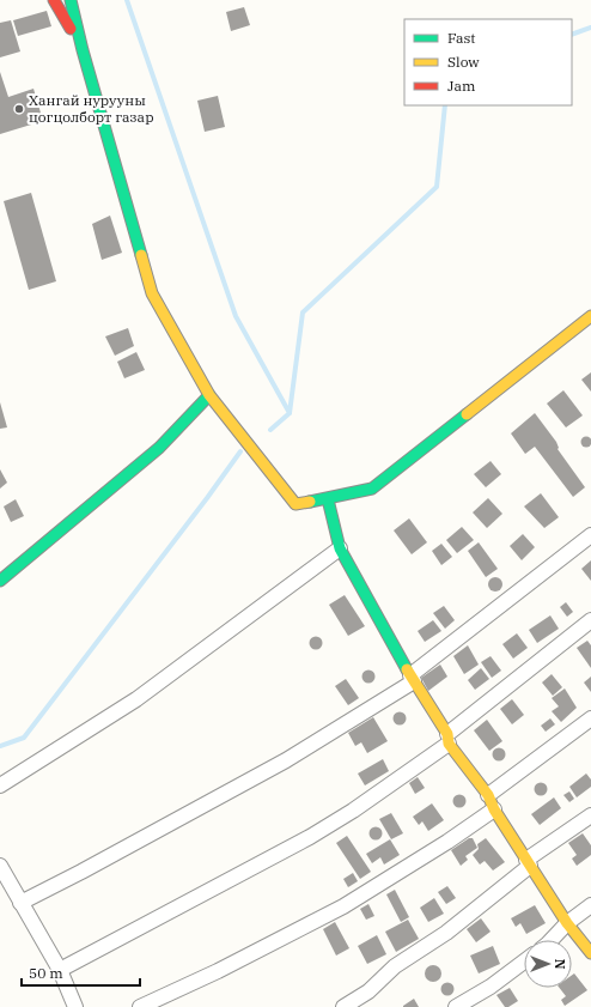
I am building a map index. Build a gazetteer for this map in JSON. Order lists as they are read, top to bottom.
{
  "places": ["Хангай нурууны цогцолборт газар"],
  "legend": ["Fast", "Slow", "Jam"],
  "scale_bar": "50 m",
  "north": "right"
}
